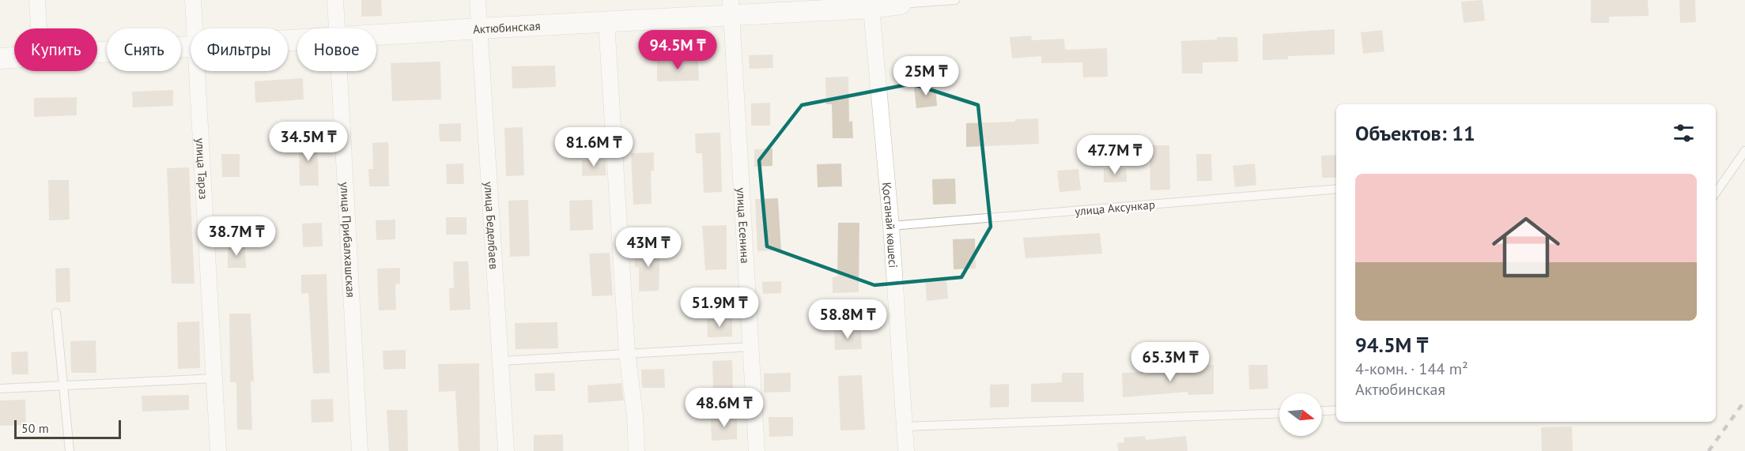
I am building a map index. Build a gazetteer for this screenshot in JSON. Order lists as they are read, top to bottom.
{
  "streets": {
    "street": [
      "Актюбинская",
      "улица Тараз",
      "улица Беделбаев",
      "улица Есенина",
      "Қостанай көшесі",
      "улица Прибалхашская"
    ],
    "lane": ["улица Аксункар"]
  },
  "crossings": [
    ["Актюбинская", "улица Беделбаев"],
    ["Актюбинская", "улица Есенина"],
    ["Актюбинская", "Қостанай көшесі"],
    ["улица Аксункар", "Қостанай көшесі"]
  ],
  "scale_bar": "50 m",
  "north": "right",
  "page": {
    "chip": [
      "Купить",
      "Снять",
      "Фильтры",
      "Новое"
    ],
    "price": [
      "94.5M ₸",
      "25M ₸",
      "34.5M ₸",
      "81.6M ₸",
      "47.7M ₸",
      "38.7M ₸",
      "43M ₸",
      "51.9M ₸",
      "58.8M ₸",
      "65.3M ₸",
      "48.6M ₸"
    ],
    "heading": "Объектов: 11",
    "list": [
      {
        "name": "94.5M ₸",
        "note": "4-комн. · 144 m² · Актюбинская"
      }
    ],
    "scale": "50 m"
  }
}
